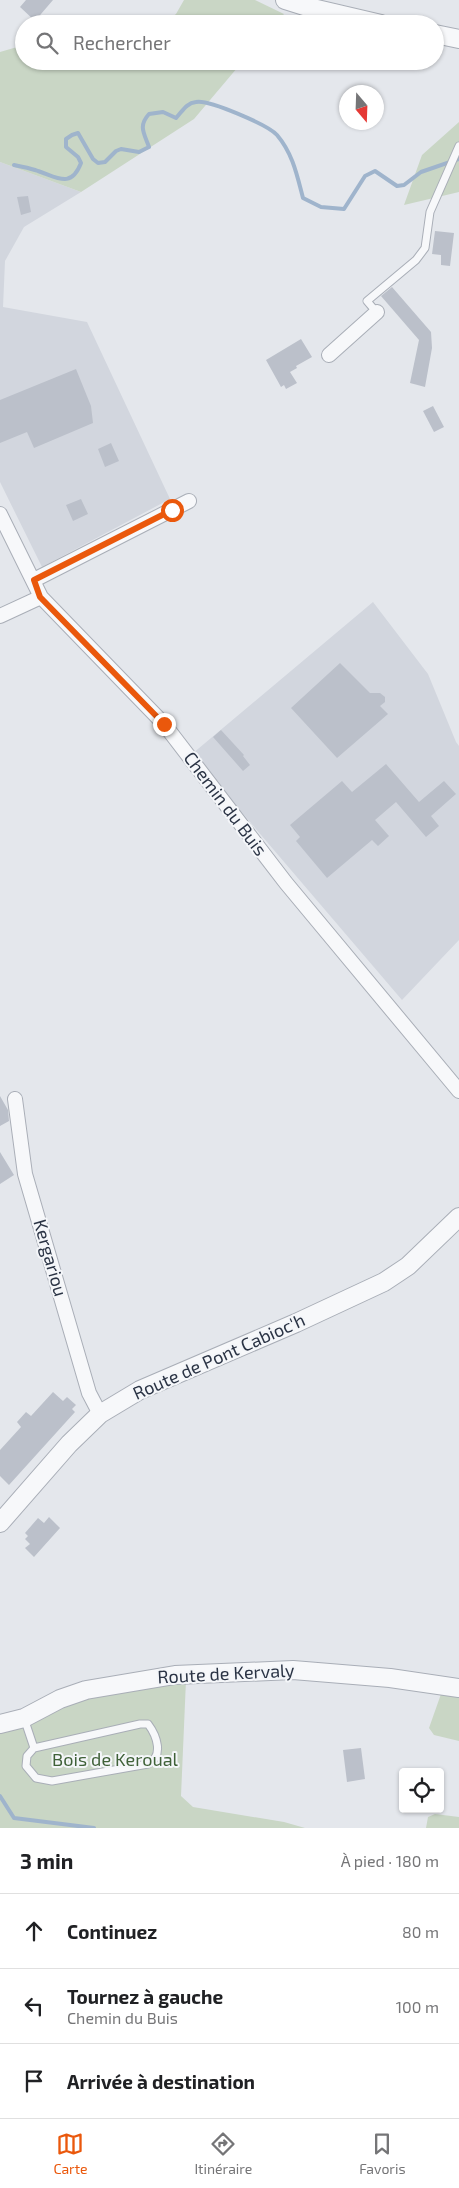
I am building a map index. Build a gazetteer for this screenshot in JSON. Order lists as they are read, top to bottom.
{
  "streets": {
    "street": [
      "Chemin du Buis",
      "Kergariou",
      "Route de Pont Cabioc'h",
      "Route de Kervaly"
    ]
  },
  "crossings": [
    ["Kergariou", "Route de Pont Cabioc'h"]
  ],
  "parks": ["Bois de Keroual"],
  "north": "bottom",
  "page": {
    "search": "Rechercher",
    "heading": ["3 min", "À pied · 180 m"],
    "list": [
      ["Continuez", "80 m"],
      ["Tournez à gauche", "Chemin du Buis", "100 m"],
      "Arrivée à destination"
    ],
    "nav": ["Carte", "Itinéraire", "Favoris"]
  }
}
